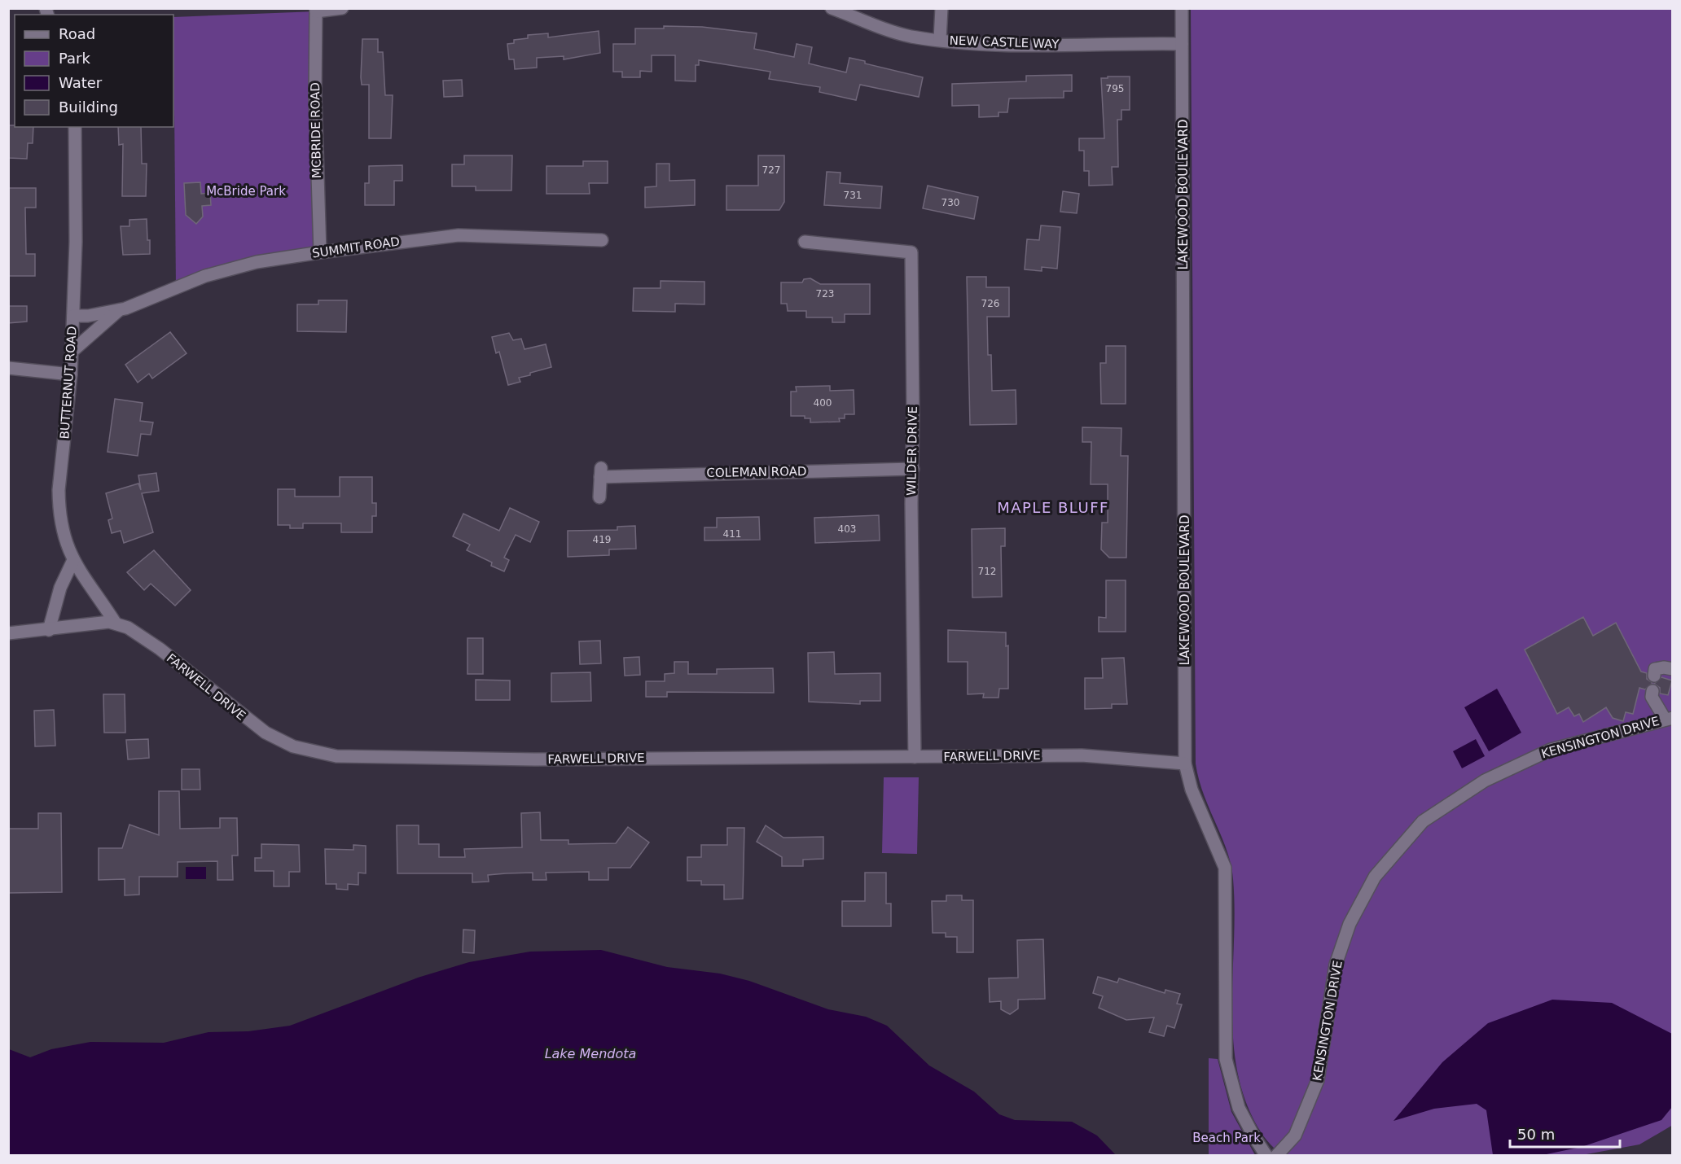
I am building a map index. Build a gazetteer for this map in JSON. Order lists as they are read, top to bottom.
{
  "streets": {
    "street": [
      "NEW CASTLE WAY",
      "MCBRIDE ROAD",
      "LAKEWOOD BOULEVARD",
      "SUMMIT ROAD",
      "BUTTERNUT ROAD",
      "WILDER DRIVE",
      "COLEMAN ROAD",
      "FARWELL DRIVE",
      "KENSINGTON DRIVE"
    ]
  },
  "crossings": [
    ["NEW CASTLE WAY", "LAKEWOOD BOULEVARD"],
    ["MCBRIDE ROAD", "SUMMIT ROAD"],
    ["LAKEWOOD BOULEVARD", "FARWELL DRIVE"],
    ["SUMMIT ROAD", "BUTTERNUT ROAD"],
    ["BUTTERNUT ROAD", "FARWELL DRIVE"],
    ["WILDER DRIVE", "COLEMAN ROAD"],
    ["WILDER DRIVE", "FARWELL DRIVE"]
  ],
  "districts": ["MAPLE BLUFF"],
  "water": ["Lake Mendota"],
  "parks": ["McBride Park", "Beach Park"],
  "house_numbers": [
    "795",
    "727",
    "731",
    "730",
    "723",
    "726",
    "400",
    "403",
    "411",
    "419",
    "712"
  ],
  "legend": [
    "Road",
    "Park",
    "Water",
    "Building"
  ],
  "scale_bar": "50 m"
}
